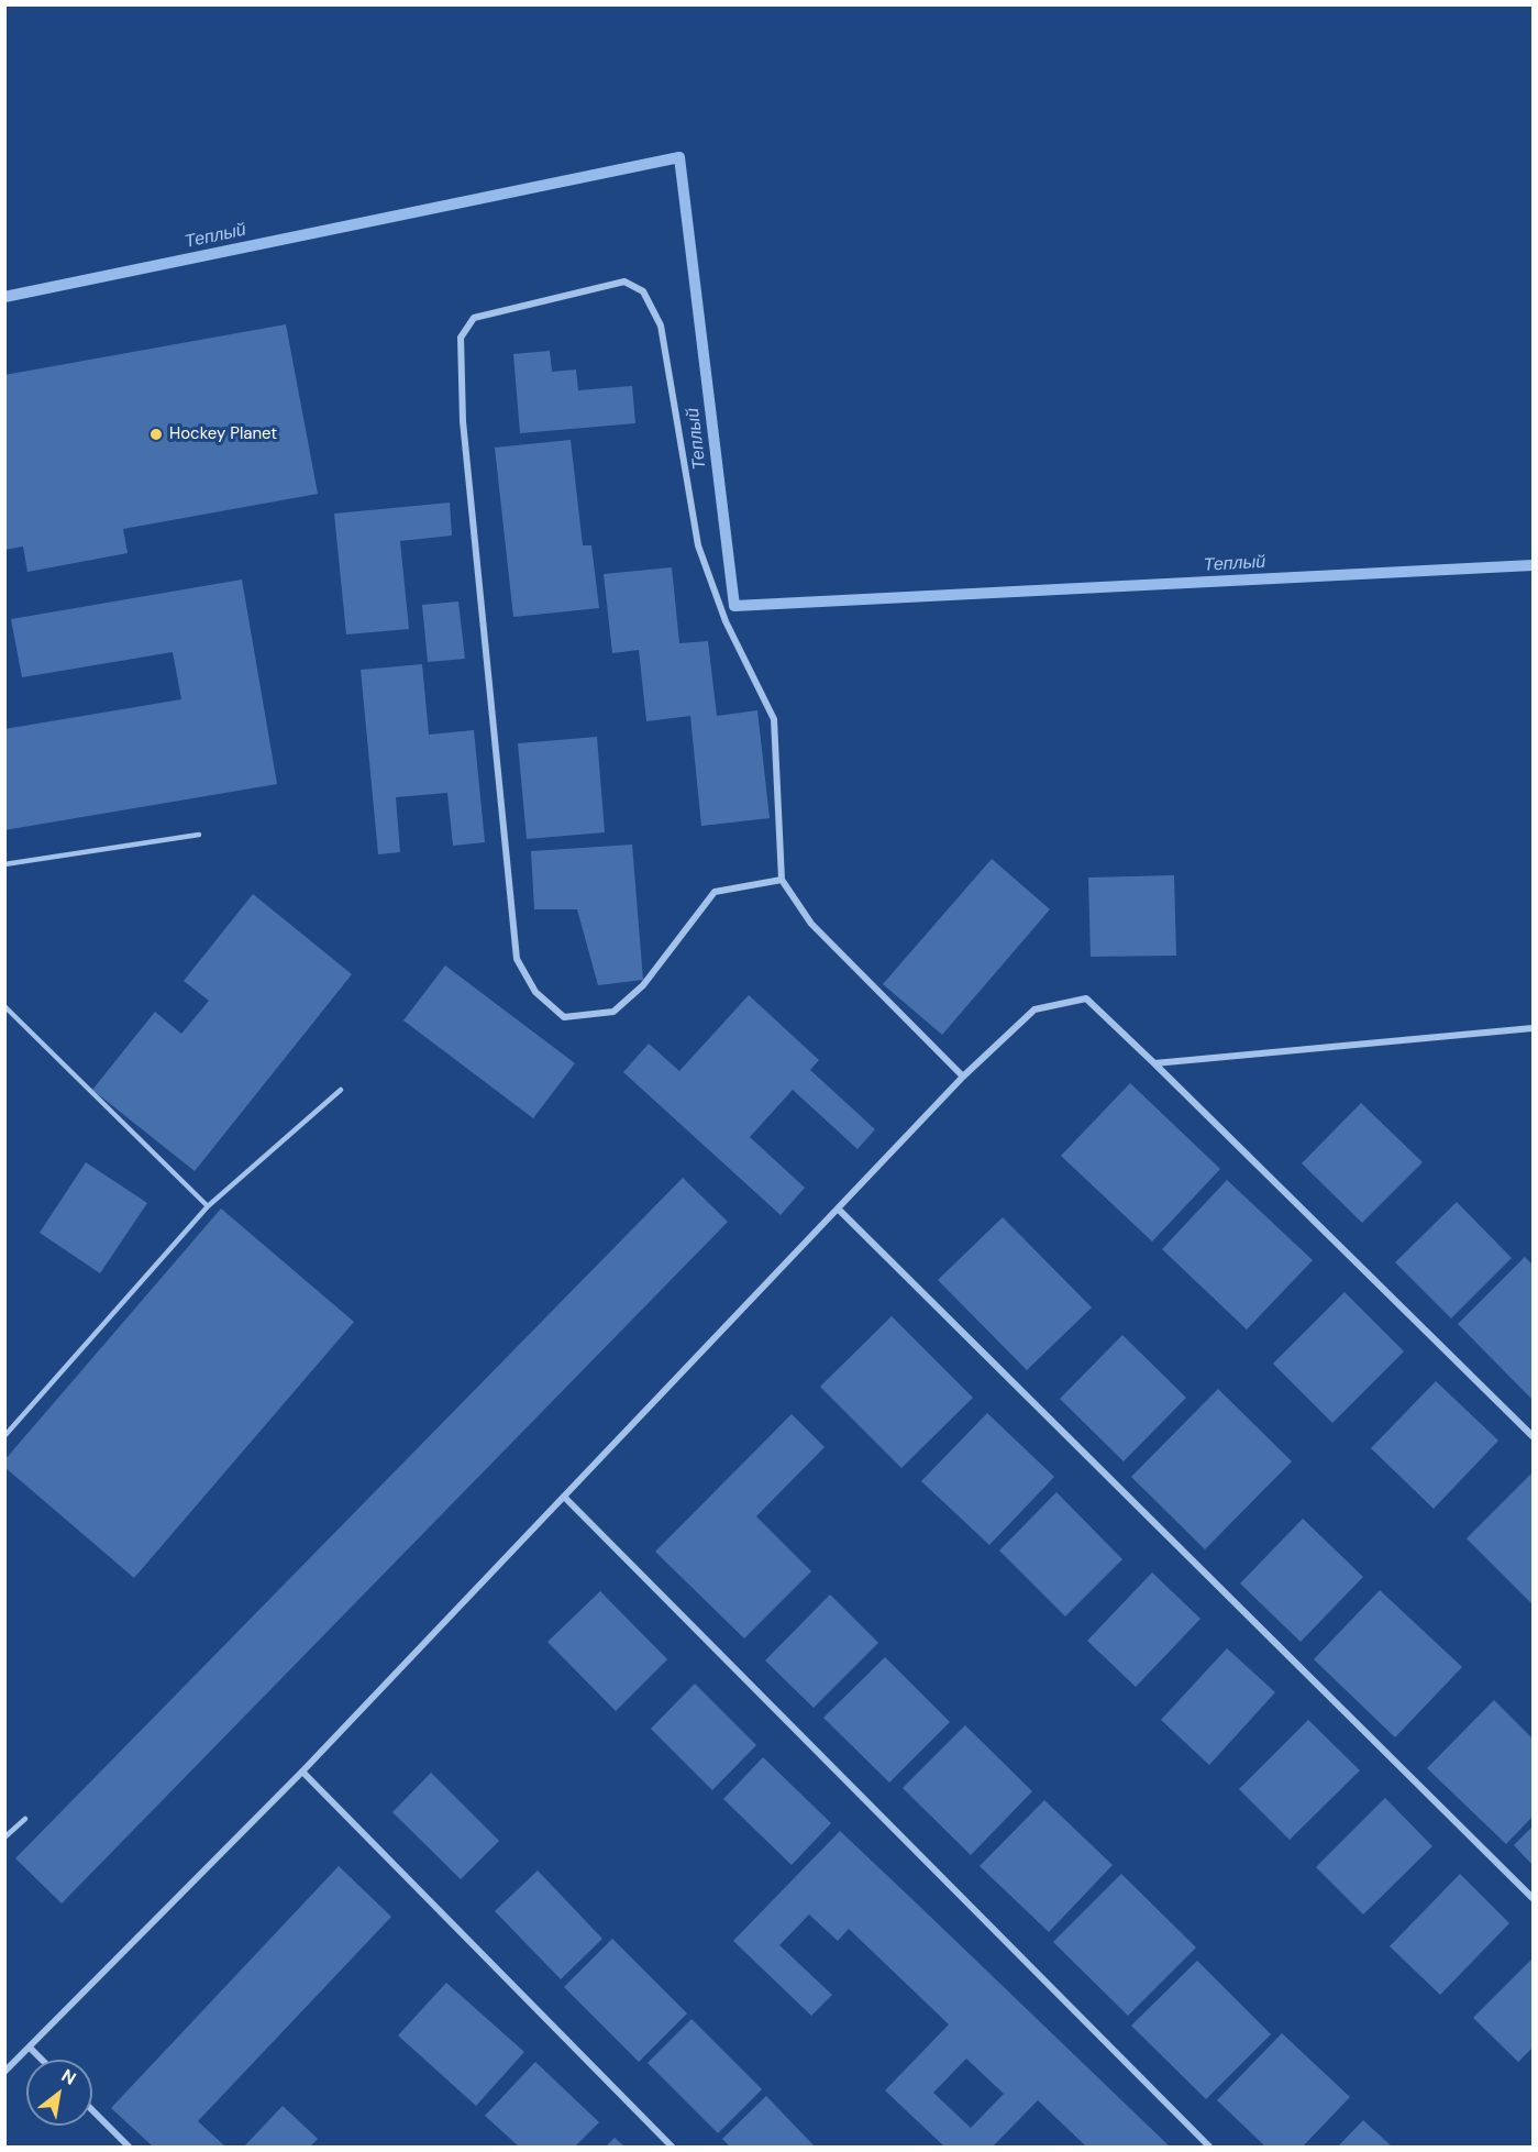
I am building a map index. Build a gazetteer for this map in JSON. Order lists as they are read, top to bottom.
{
  "water": ["Теплый"],
  "places": ["Hockey Planet"],
  "north": "top right"
}
